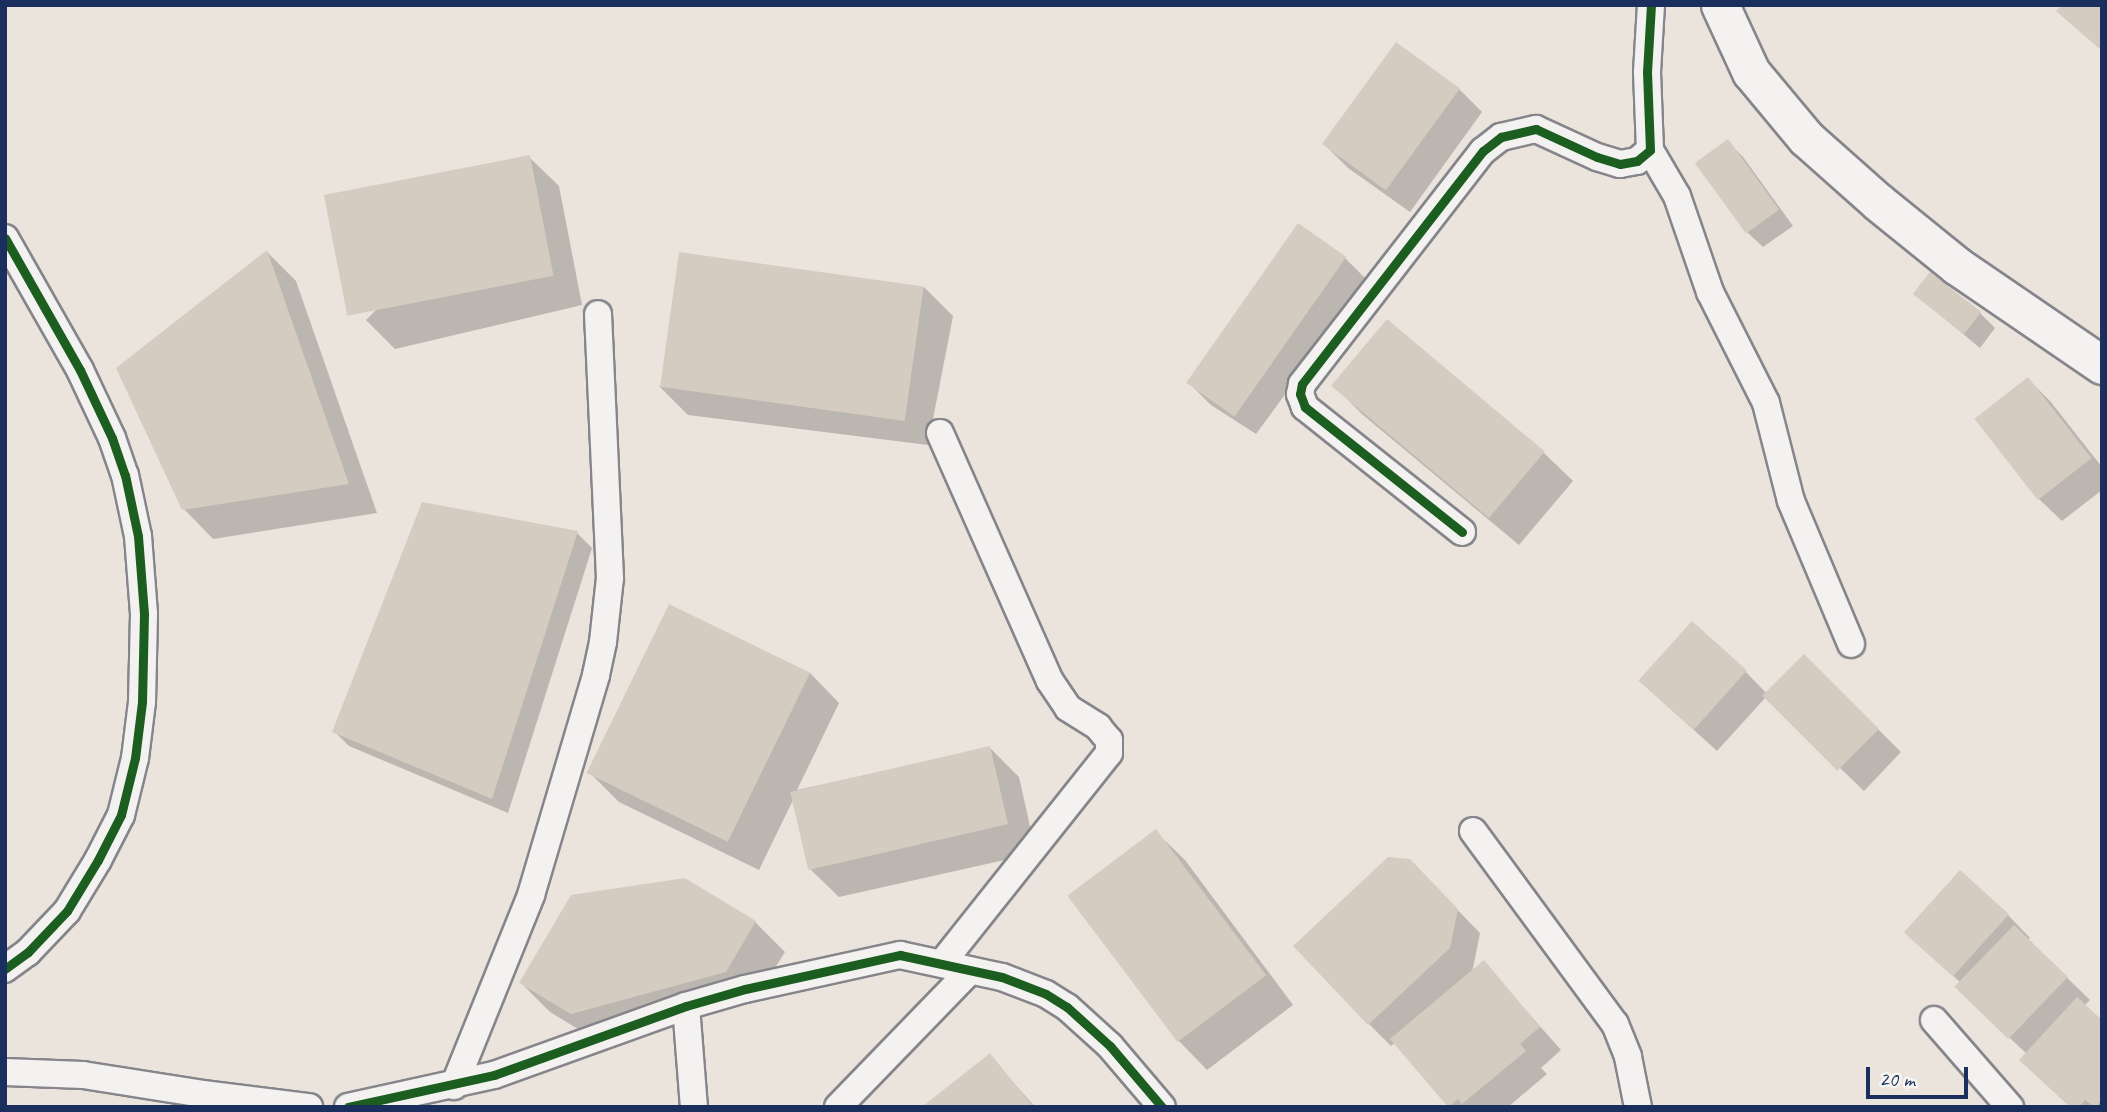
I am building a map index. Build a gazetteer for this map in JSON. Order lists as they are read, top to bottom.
{
  "scale_bar": "20 m"
}
